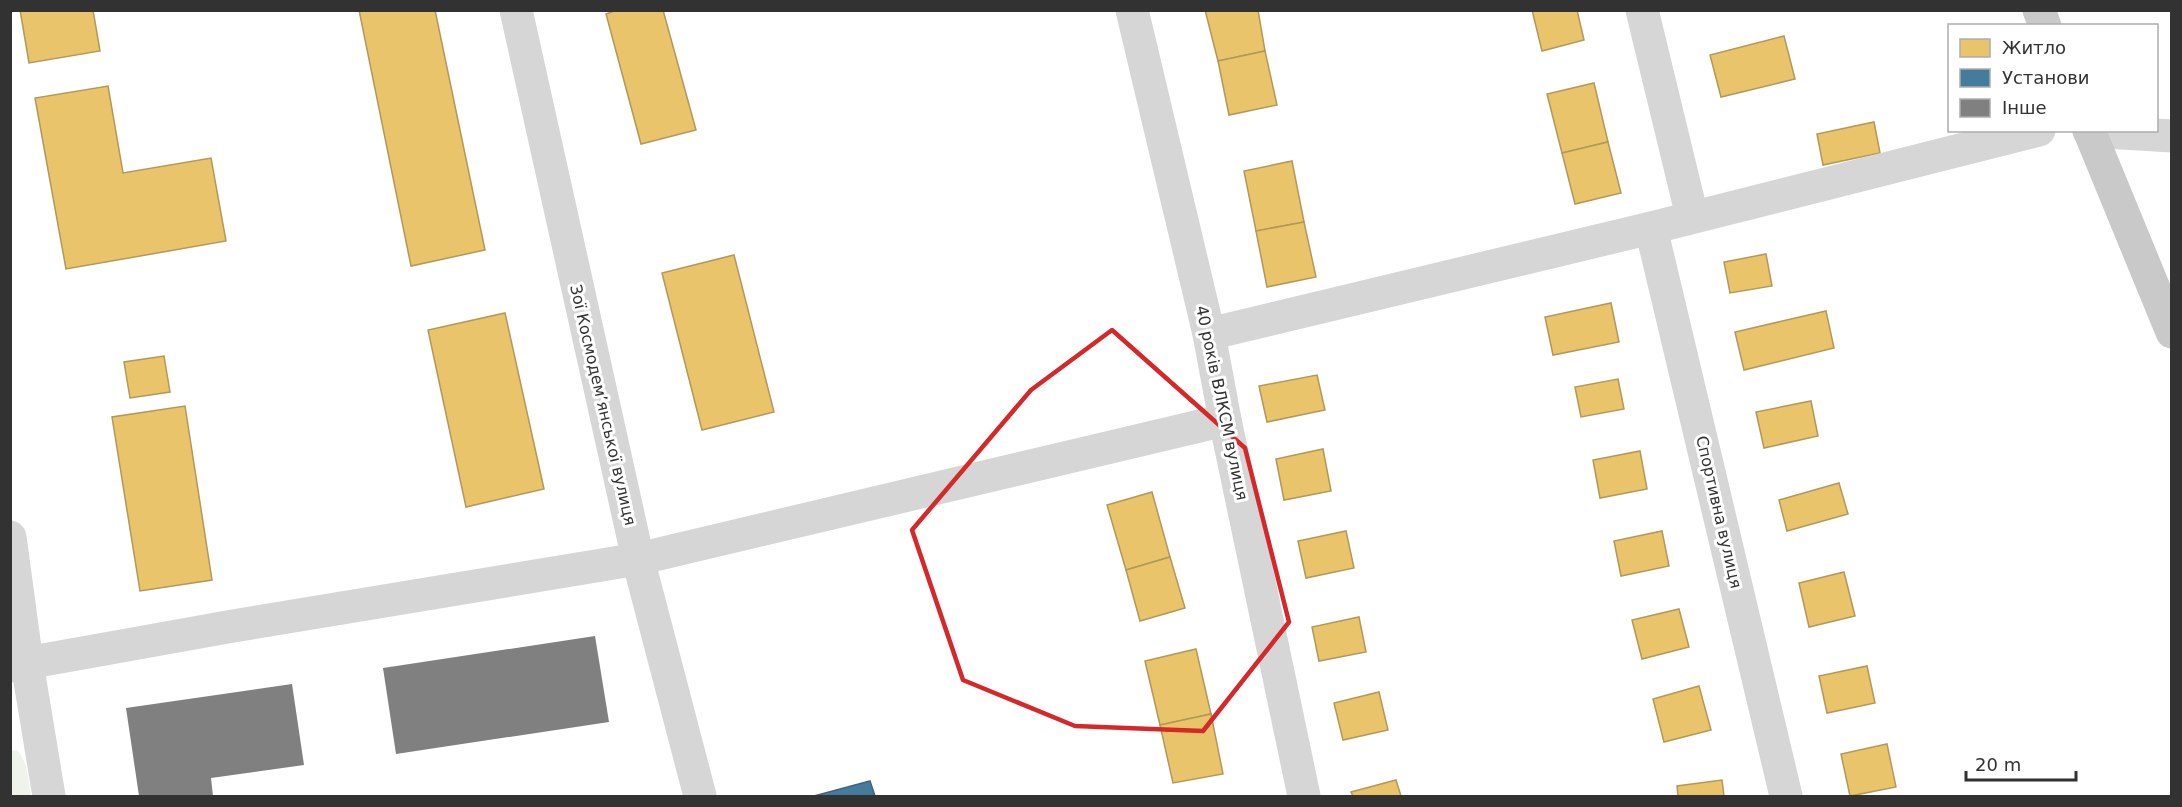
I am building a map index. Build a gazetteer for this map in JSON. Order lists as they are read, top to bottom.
{
  "streets": {
    "street": ["40 років ВЛКСМ вулиця", "Зої Космодем’янської вулиця", "Спортивна вулиця"]
  },
  "legend": ["Житло", "Установи", "Інше"],
  "scale_bar": "20 m"
}
